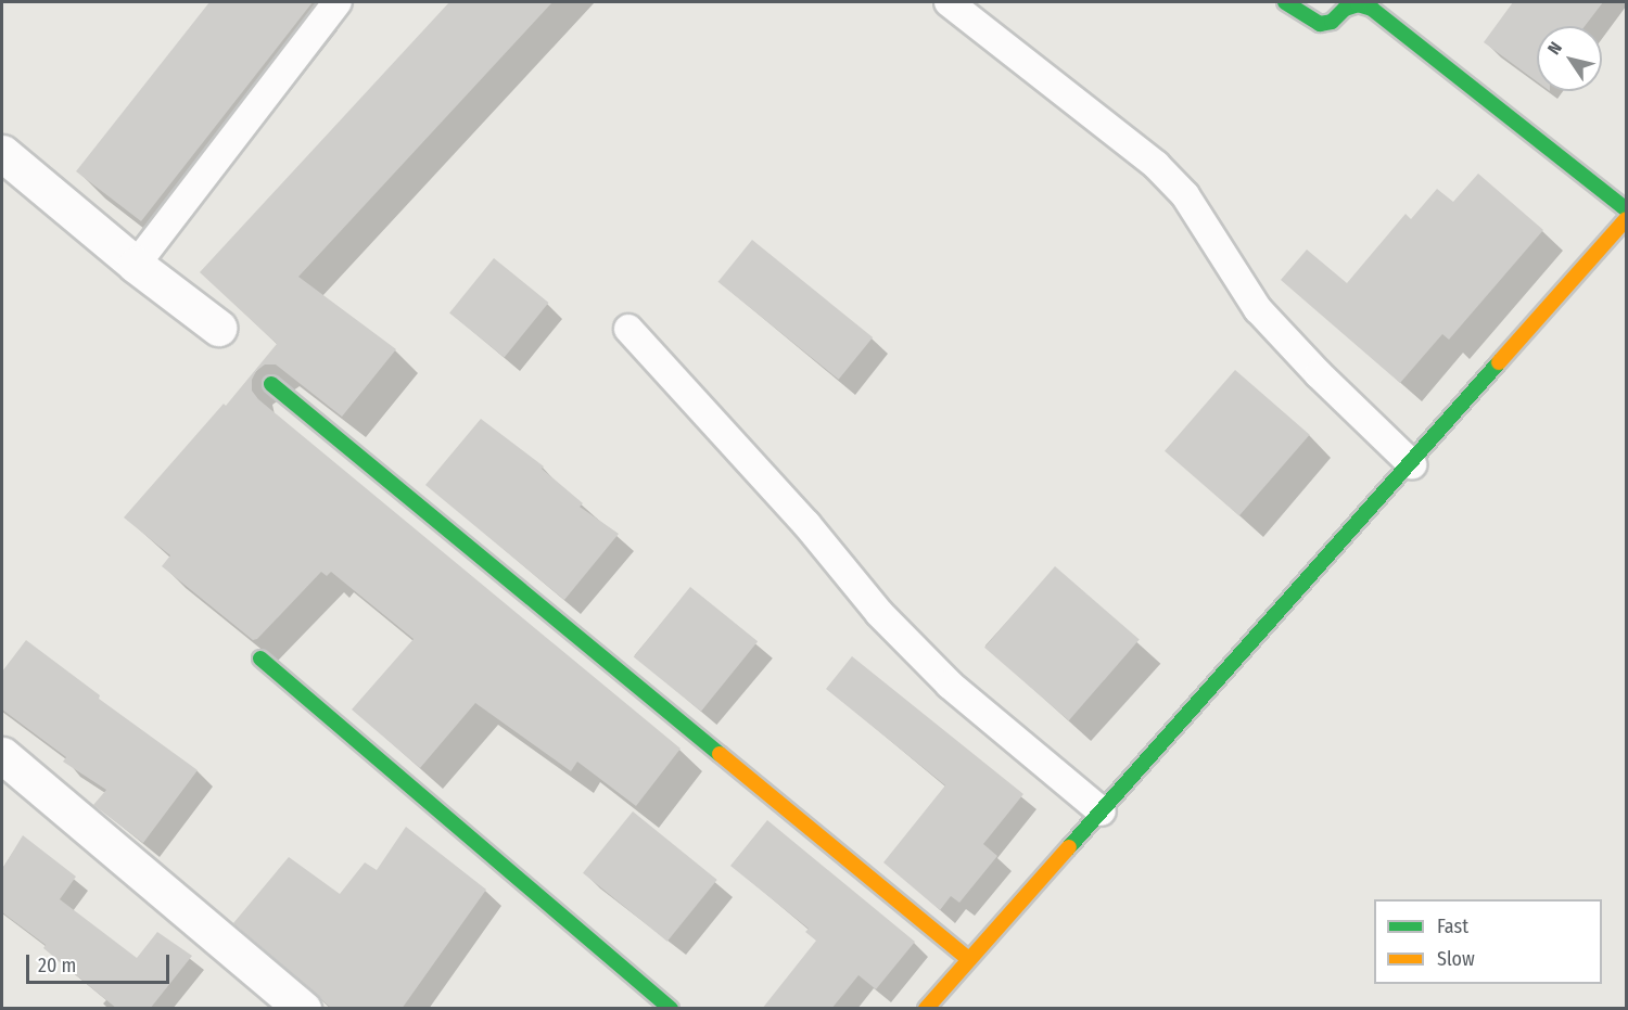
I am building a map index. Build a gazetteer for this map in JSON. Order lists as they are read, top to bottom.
{
  "legend": ["Fast", "Slow"],
  "scale_bar": "20 m",
  "north": "top left"
}
